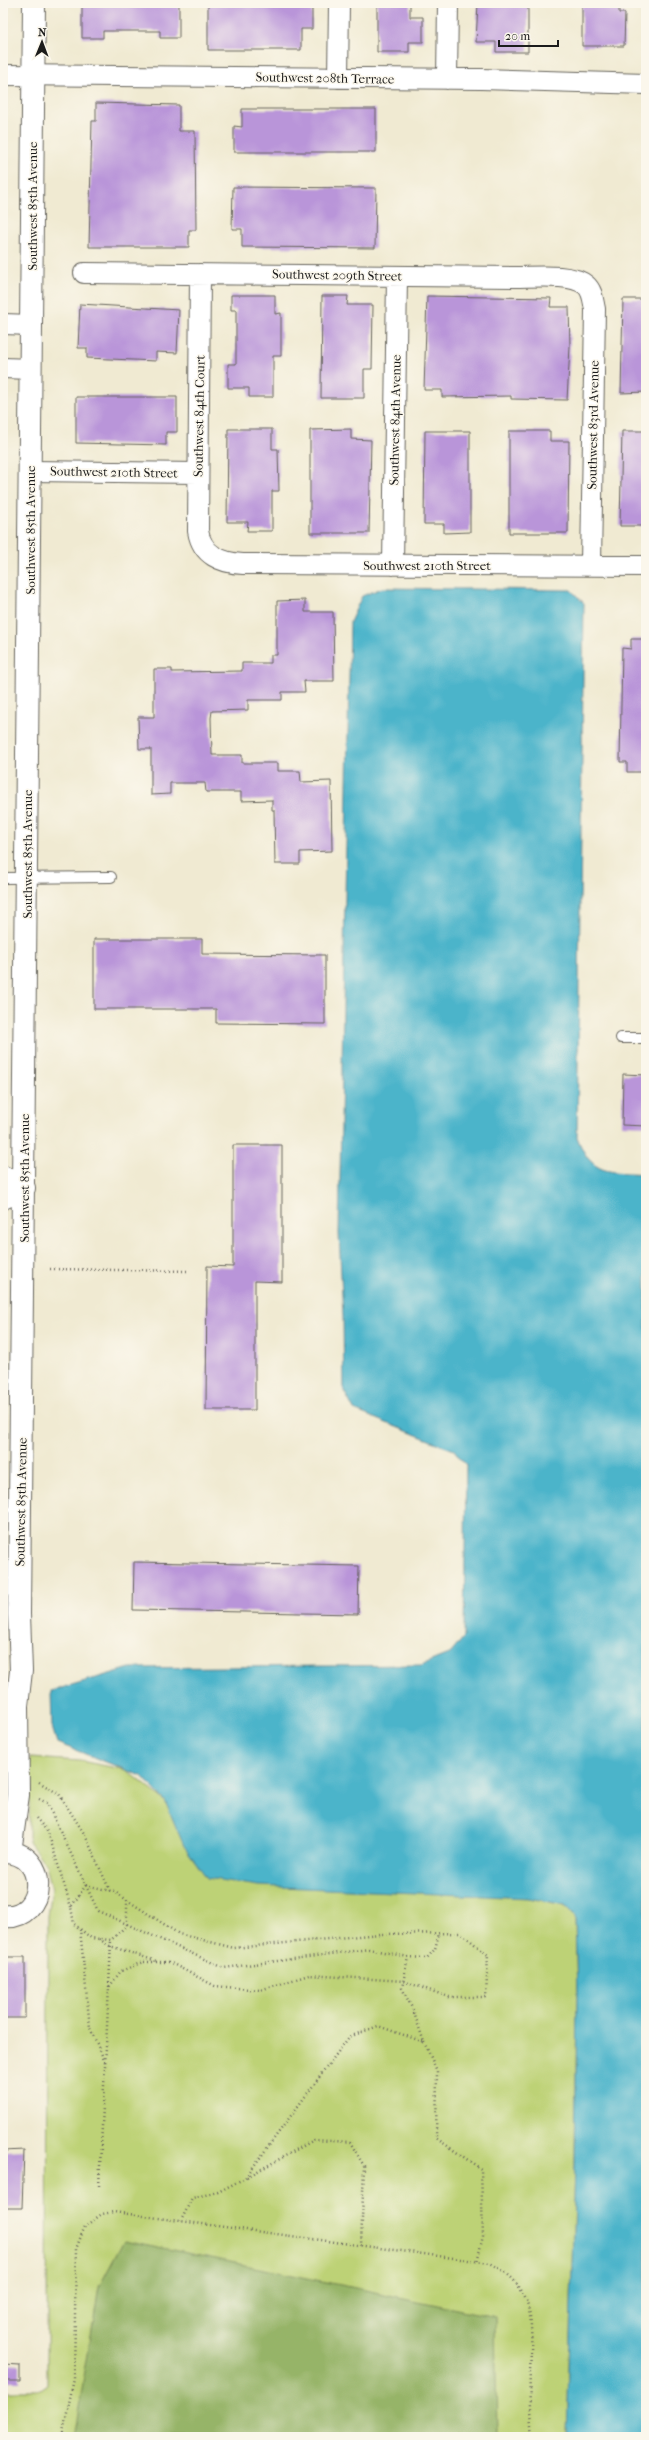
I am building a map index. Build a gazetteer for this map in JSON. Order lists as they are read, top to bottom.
{
  "streets": {
    "street": [
      "Southwest 208th Terrace",
      "Southwest 85th Avenue",
      "Southwest 209th Street",
      "Southwest 84th Court",
      "Southwest 84th Avenue",
      "Southwest 83rd Avenue",
      "Southwest 210th Street"
    ]
  },
  "crossings": [
    ["Southwest 208th Terrace", "Southwest 85th Avenue"],
    ["Southwest 85th Avenue", "Southwest 210th Street"],
    ["Southwest 209th Street", "Southwest 84th Court"],
    ["Southwest 209th Street", "Southwest 84th Avenue"],
    ["Southwest 209th Street", "Southwest 83rd Avenue"],
    ["Southwest 84th Court", "Southwest 210th Street"],
    ["Southwest 84th Avenue", "Southwest 210th Street"],
    ["Southwest 83rd Avenue", "Southwest 210th Street"]
  ],
  "scale_bar": "20 m",
  "north": "top"
}
